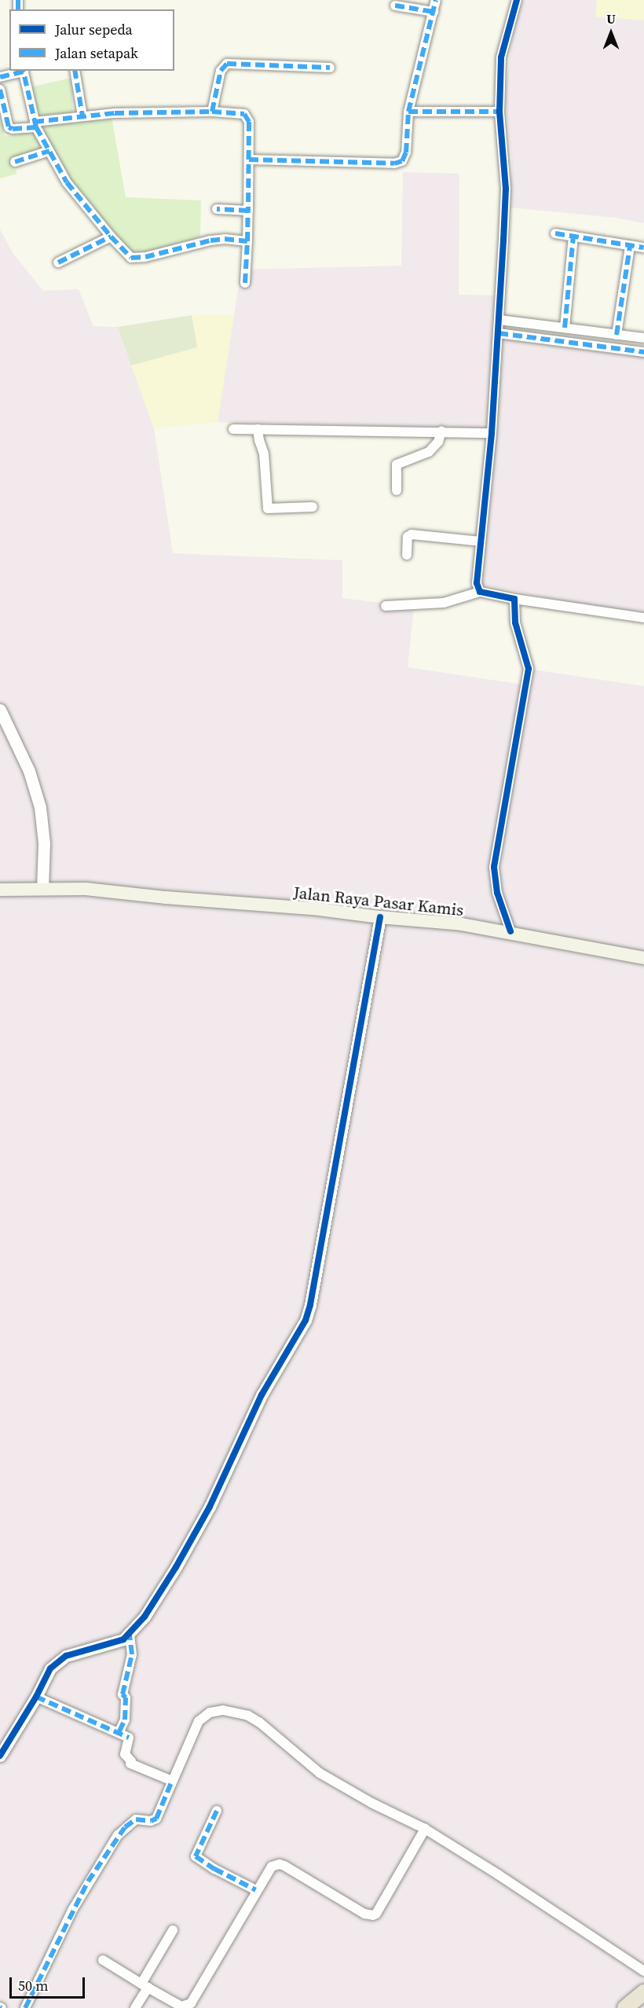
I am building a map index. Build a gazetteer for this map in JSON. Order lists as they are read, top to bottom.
{
  "streets": {
    "main road": ["Jalan Raya Pasar Kamis"]
  },
  "legend": ["Jalur sepeda", "Jalan setapak"],
  "scale_bar": "50 m",
  "north": "top"
}
